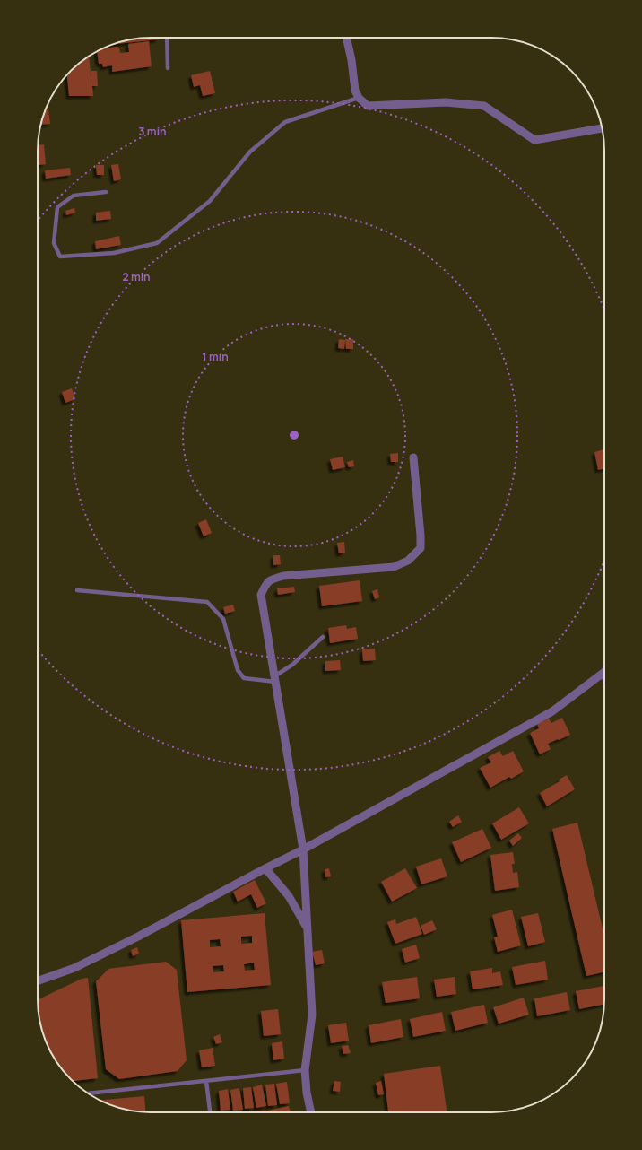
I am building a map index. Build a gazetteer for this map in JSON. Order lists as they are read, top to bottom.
{
  "rings": ["3 min", "2 min", "1 min"]
}
